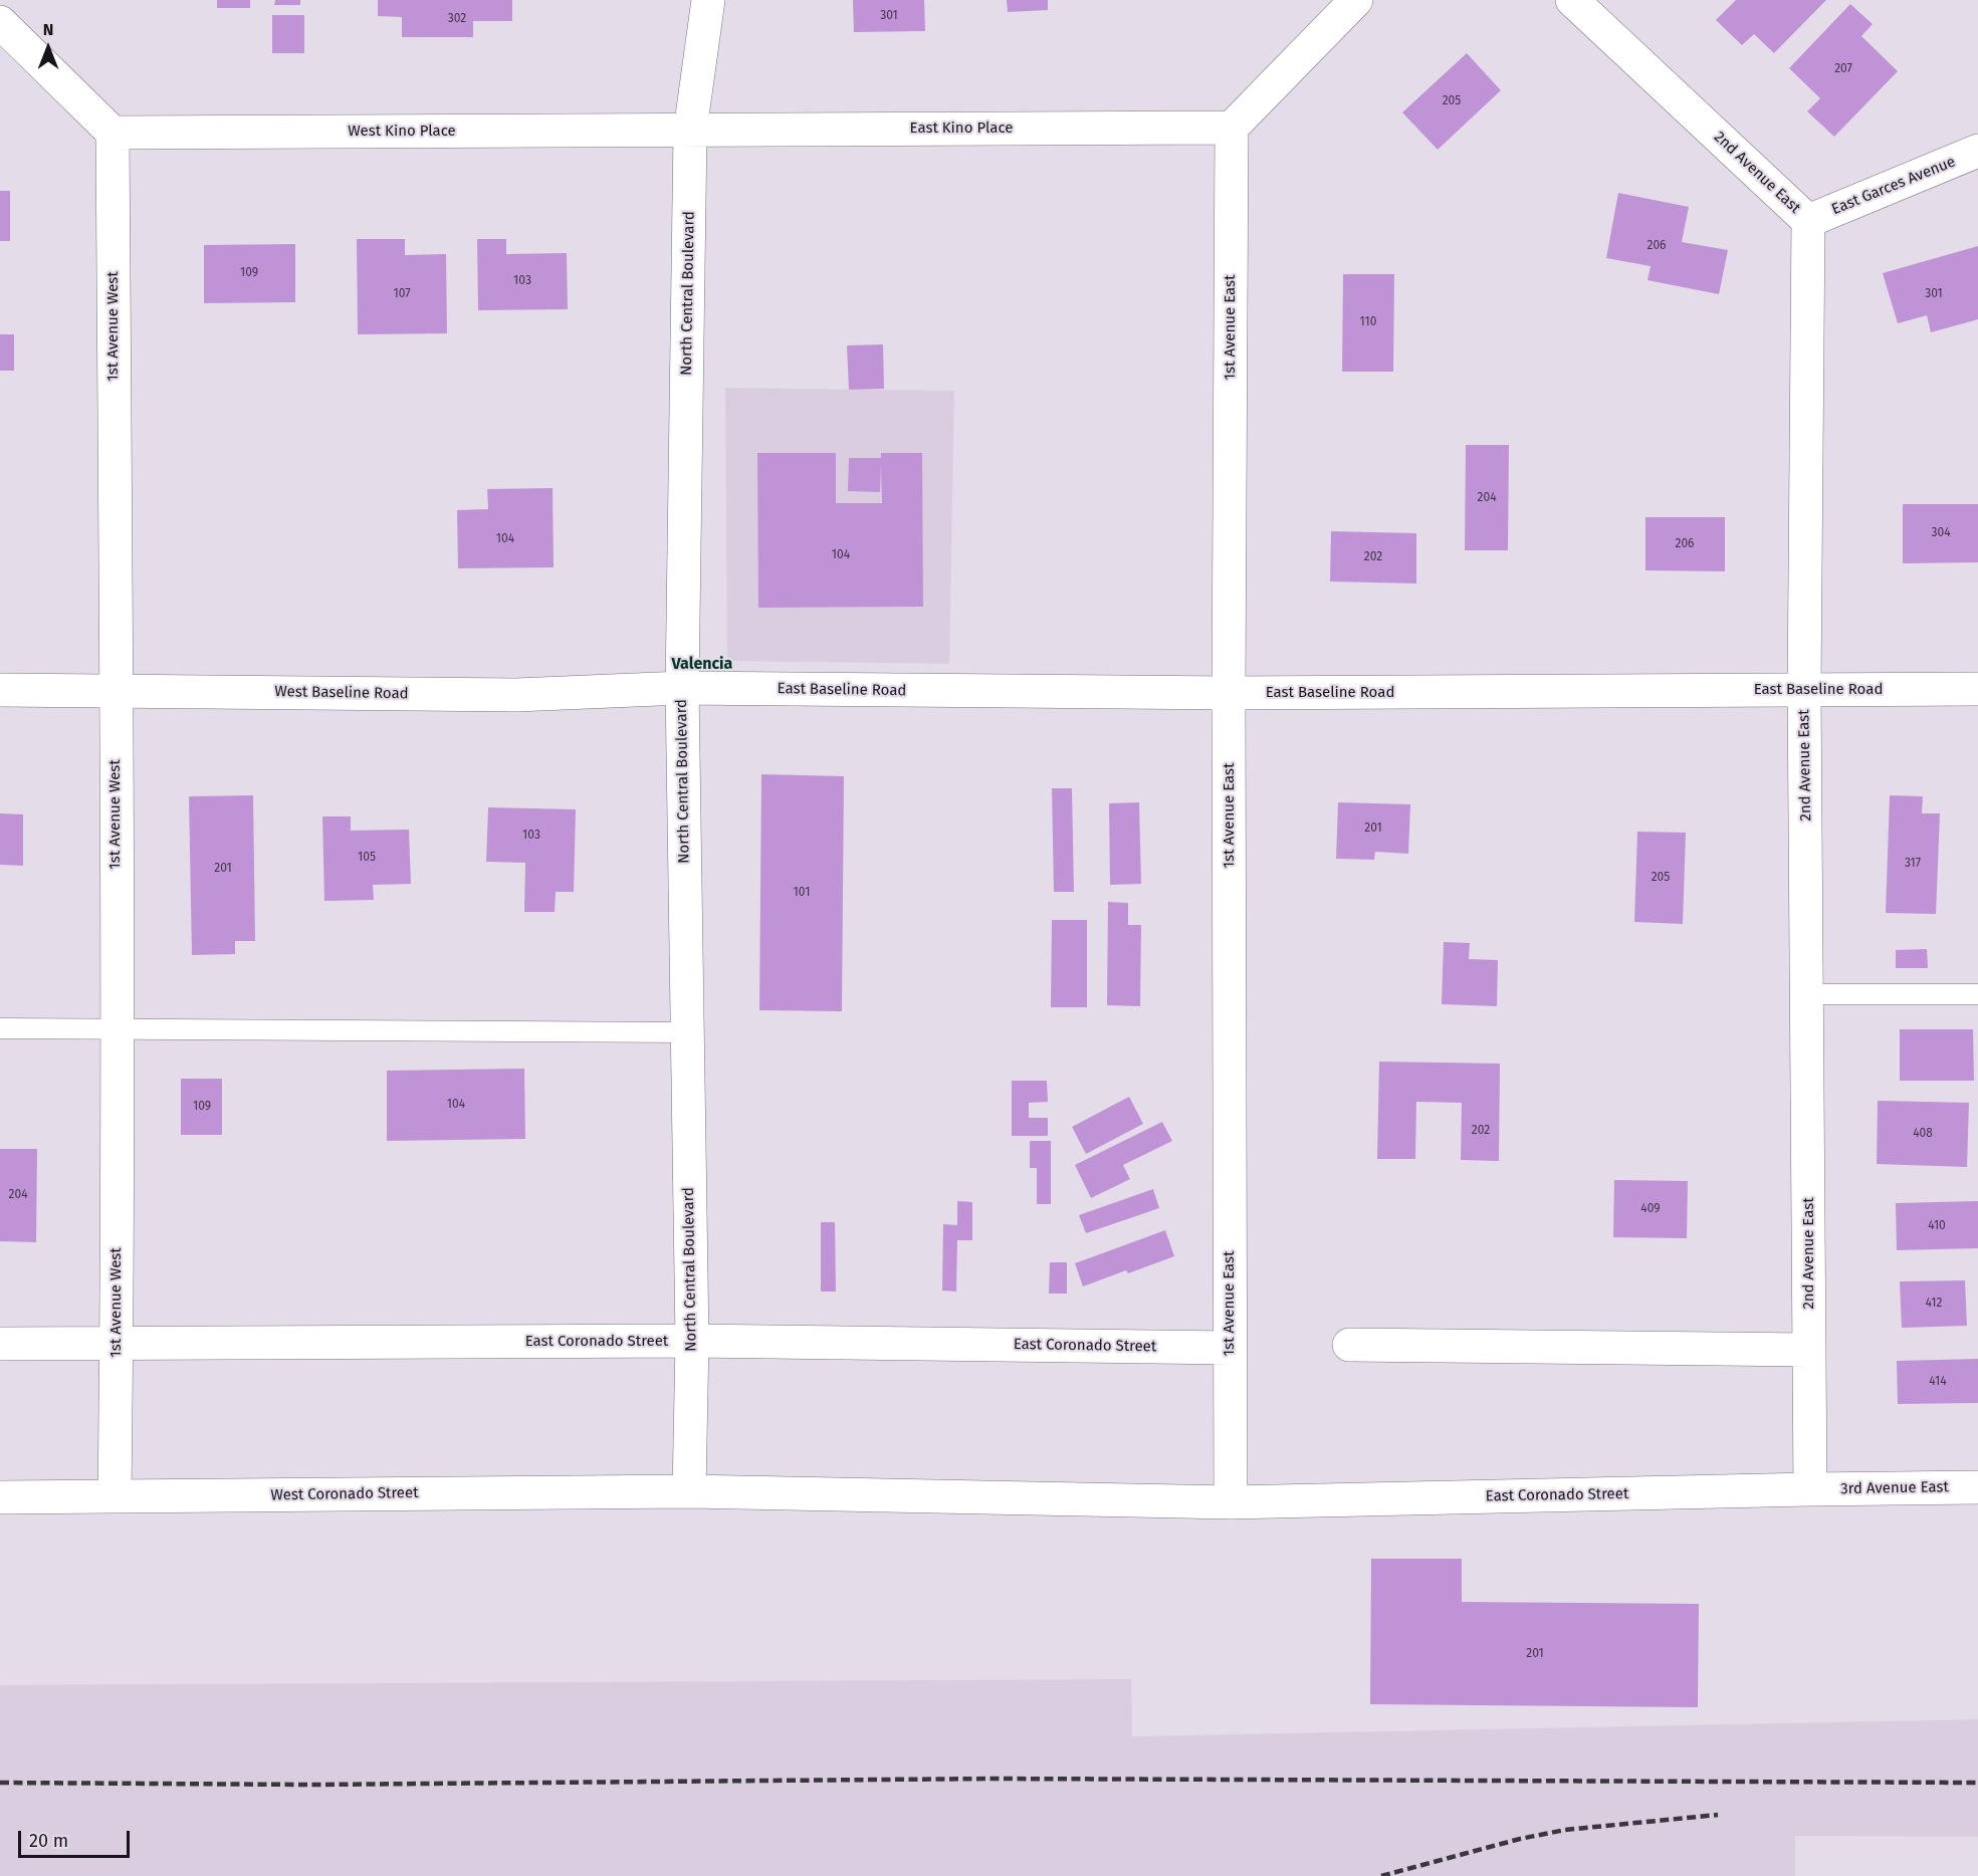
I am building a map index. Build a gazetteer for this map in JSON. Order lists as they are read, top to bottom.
{
  "streets": {
    "street": [
      "East Kino Place",
      "West Kino Place",
      "2nd Avenue East",
      "East Garces Avenue",
      "North Central Boulevard",
      "1st Avenue West",
      "1st Avenue East",
      "East Baseline Road",
      "West Baseline Road",
      "East Coronado Street",
      "3rd Avenue East",
      "West Coronado Street"
    ]
  },
  "crossings": [
    ["East Kino Place", "West Kino Place"],
    ["East Kino Place", "North Central Boulevard"],
    ["East Kino Place", "1st Avenue East"],
    ["West Kino Place", "North Central Boulevard"],
    ["West Kino Place", "1st Avenue West"],
    ["2nd Avenue East", "East Garces Avenue"],
    ["2nd Avenue East", "East Baseline Road"],
    ["2nd Avenue East", "East Coronado Street"],
    ["2nd Avenue East", "3rd Avenue East"],
    ["North Central Boulevard", "East Baseline Road"],
    ["North Central Boulevard", "West Baseline Road"],
    ["North Central Boulevard", "East Coronado Street"],
    ["North Central Boulevard", "West Coronado Street"],
    ["1st Avenue West", "West Baseline Road"],
    ["1st Avenue West", "East Coronado Street"],
    ["1st Avenue West", "West Coronado Street"],
    ["1st Avenue East", "East Baseline Road"],
    ["1st Avenue East", "East Coronado Street"],
    ["East Baseline Road", "West Baseline Road"],
    ["East Coronado Street", "3rd Avenue East"],
    ["East Coronado Street", "West Coronado Street"]
  ],
  "districts": ["Valencia"],
  "house_numbers": [
    "301",
    "302",
    "207",
    "205",
    "206",
    "109",
    "103",
    "107",
    "301",
    "110",
    "204",
    "304",
    "104",
    "206",
    "104",
    "202",
    "201",
    "103",
    "105",
    "317",
    "201",
    "205",
    "101",
    "104",
    "109",
    "202",
    "408",
    "204",
    "409",
    "410",
    "412",
    "414",
    "201"
  ],
  "scale_bar": "20 m",
  "north": "top"
}
